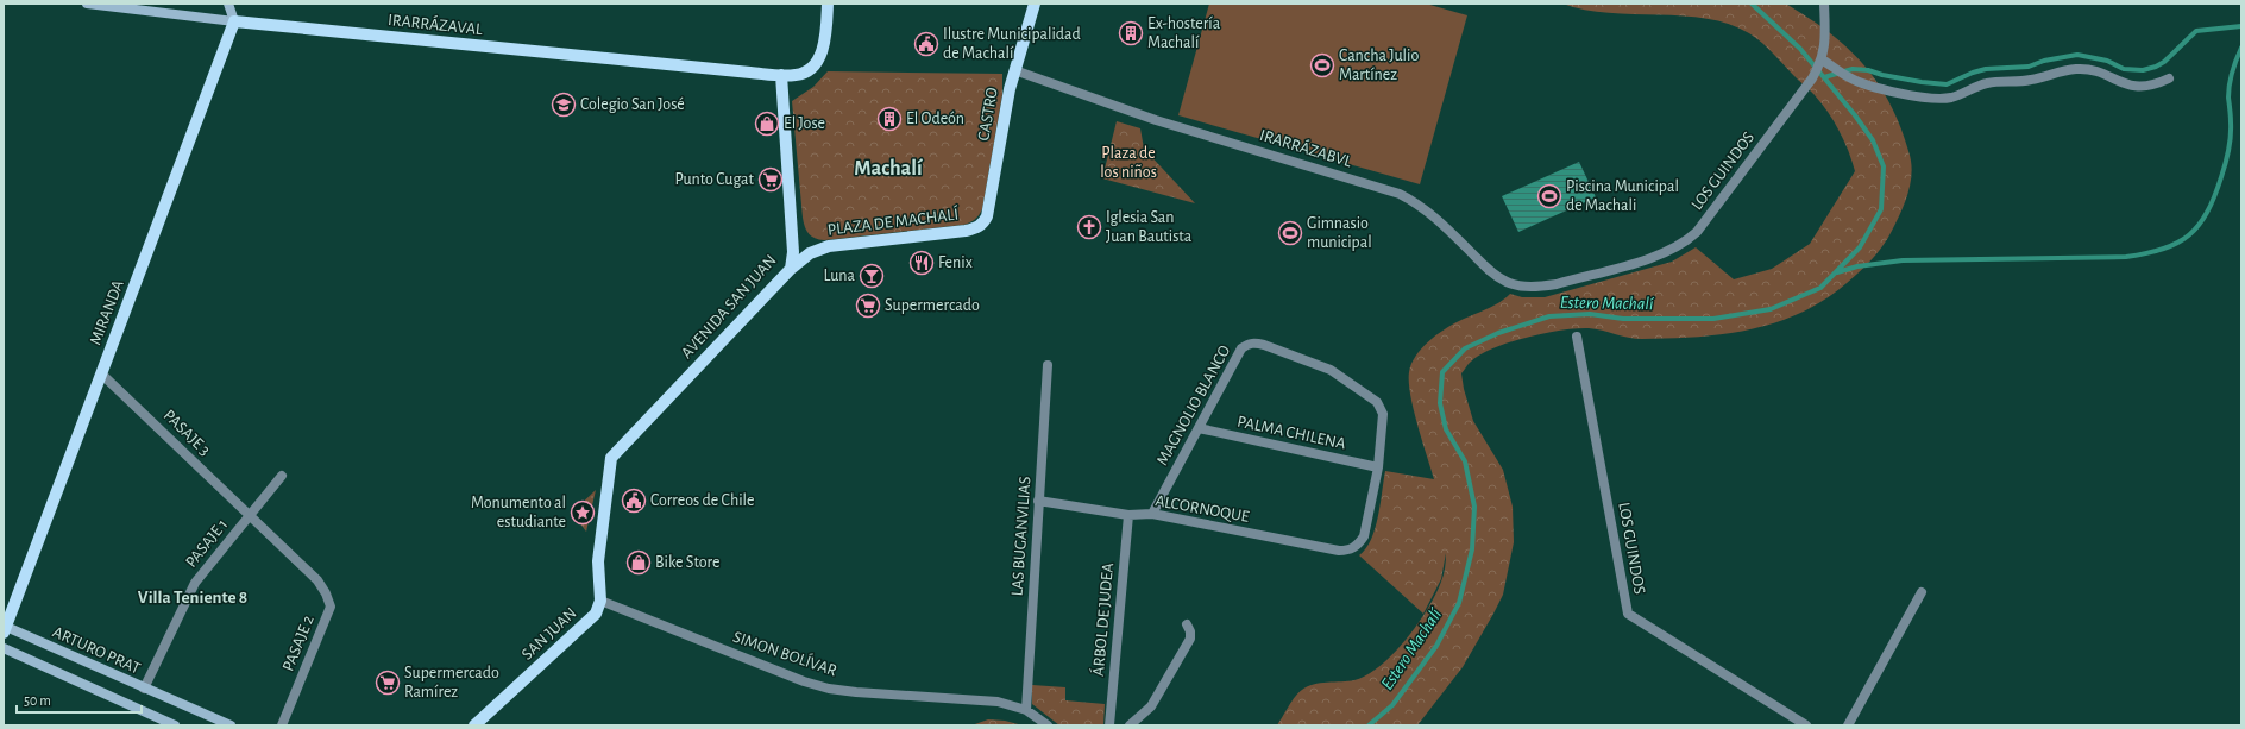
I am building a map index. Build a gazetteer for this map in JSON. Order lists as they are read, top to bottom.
{
  "streets": {
    "main road": [
      "IRARRÁZAVAL",
      "CASTRO",
      "PLAZA DE MACHALÍ",
      "AVENIDA SAN JUAN",
      "MIRANDA",
      "SAN JUAN",
      "ARTURO PRAT"
    ],
    "street": [
      "IRARRÁZABVL",
      "LOS GUINDOS",
      "MAGNOLIO BLANCO",
      "PASAJE 3",
      "PALMA CHILENA",
      "ALCORNOQUE",
      "LAS BUGANVILIAS",
      "PASAJE 1",
      "ÁRBOL DE JUDEA",
      "PASAJE 2",
      "SIMON BOLÍVAR"
    ]
  },
  "crossings": [
    ["IRARRÁZAVAL", "AVENIDA SAN JUAN"],
    ["IRARRÁZAVAL", "MIRANDA"],
    ["CASTRO", "IRARRÁZABVL"],
    ["CASTRO", "PLAZA DE MACHALÍ"],
    ["IRARRÁZABVL", "LOS GUINDOS"],
    ["PLAZA DE MACHALÍ", "AVENIDA SAN JUAN"],
    ["AVENIDA SAN JUAN", "SAN JUAN"],
    ["AVENIDA SAN JUAN", "SIMON BOLÍVAR"],
    ["MIRANDA", "PASAJE 3"],
    ["MIRANDA", "ARTURO PRAT"],
    ["MAGNOLIO BLANCO", "PALMA CHILENA"],
    ["MAGNOLIO BLANCO", "ALCORNOQUE"],
    ["PASAJE 3", "PASAJE 1"],
    ["PASAJE 3", "PASAJE 2"],
    ["ALCORNOQUE", "LAS BUGANVILIAS"],
    ["ALCORNOQUE", "ÁRBOL DE JUDEA"],
    ["LAS BUGANVILIAS", "SIMON BOLÍVAR"],
    ["PASAJE 1", "PASAJE 2"],
    ["PASAJE 1", "ARTURO PRAT"],
    ["SAN JUAN", "SIMON BOLÍVAR"]
  ],
  "districts": ["Machalí", "Villa Teniente 8"],
  "water": ["Estero Machalí"],
  "parks": ["Plaza de los niños"],
  "places": {
    "building": ["Ex-hostería Machalí", "El Odeón"],
    "public building": ["Ilustre Municipalidad de Machalí", "Correos de Chile"],
    "sports": ["Cancha Julio Martínez", "Piscina Municipal de Machali", "Gimnasio municipal"],
    "school or university": ["Colegio San José"],
    "shop": ["El Jose", "Bike Store"],
    "supermarket": ["Punto Cugat", "Supermercado", "Supermercado Ramírez"],
    "church": ["Iglesia San Juan Bautista"],
    "restaurant": ["Fenix"],
    "bar": ["Luna"],
    "place": ["Monumento al estudiante"]
  },
  "scale_bar": "50 m"
}
